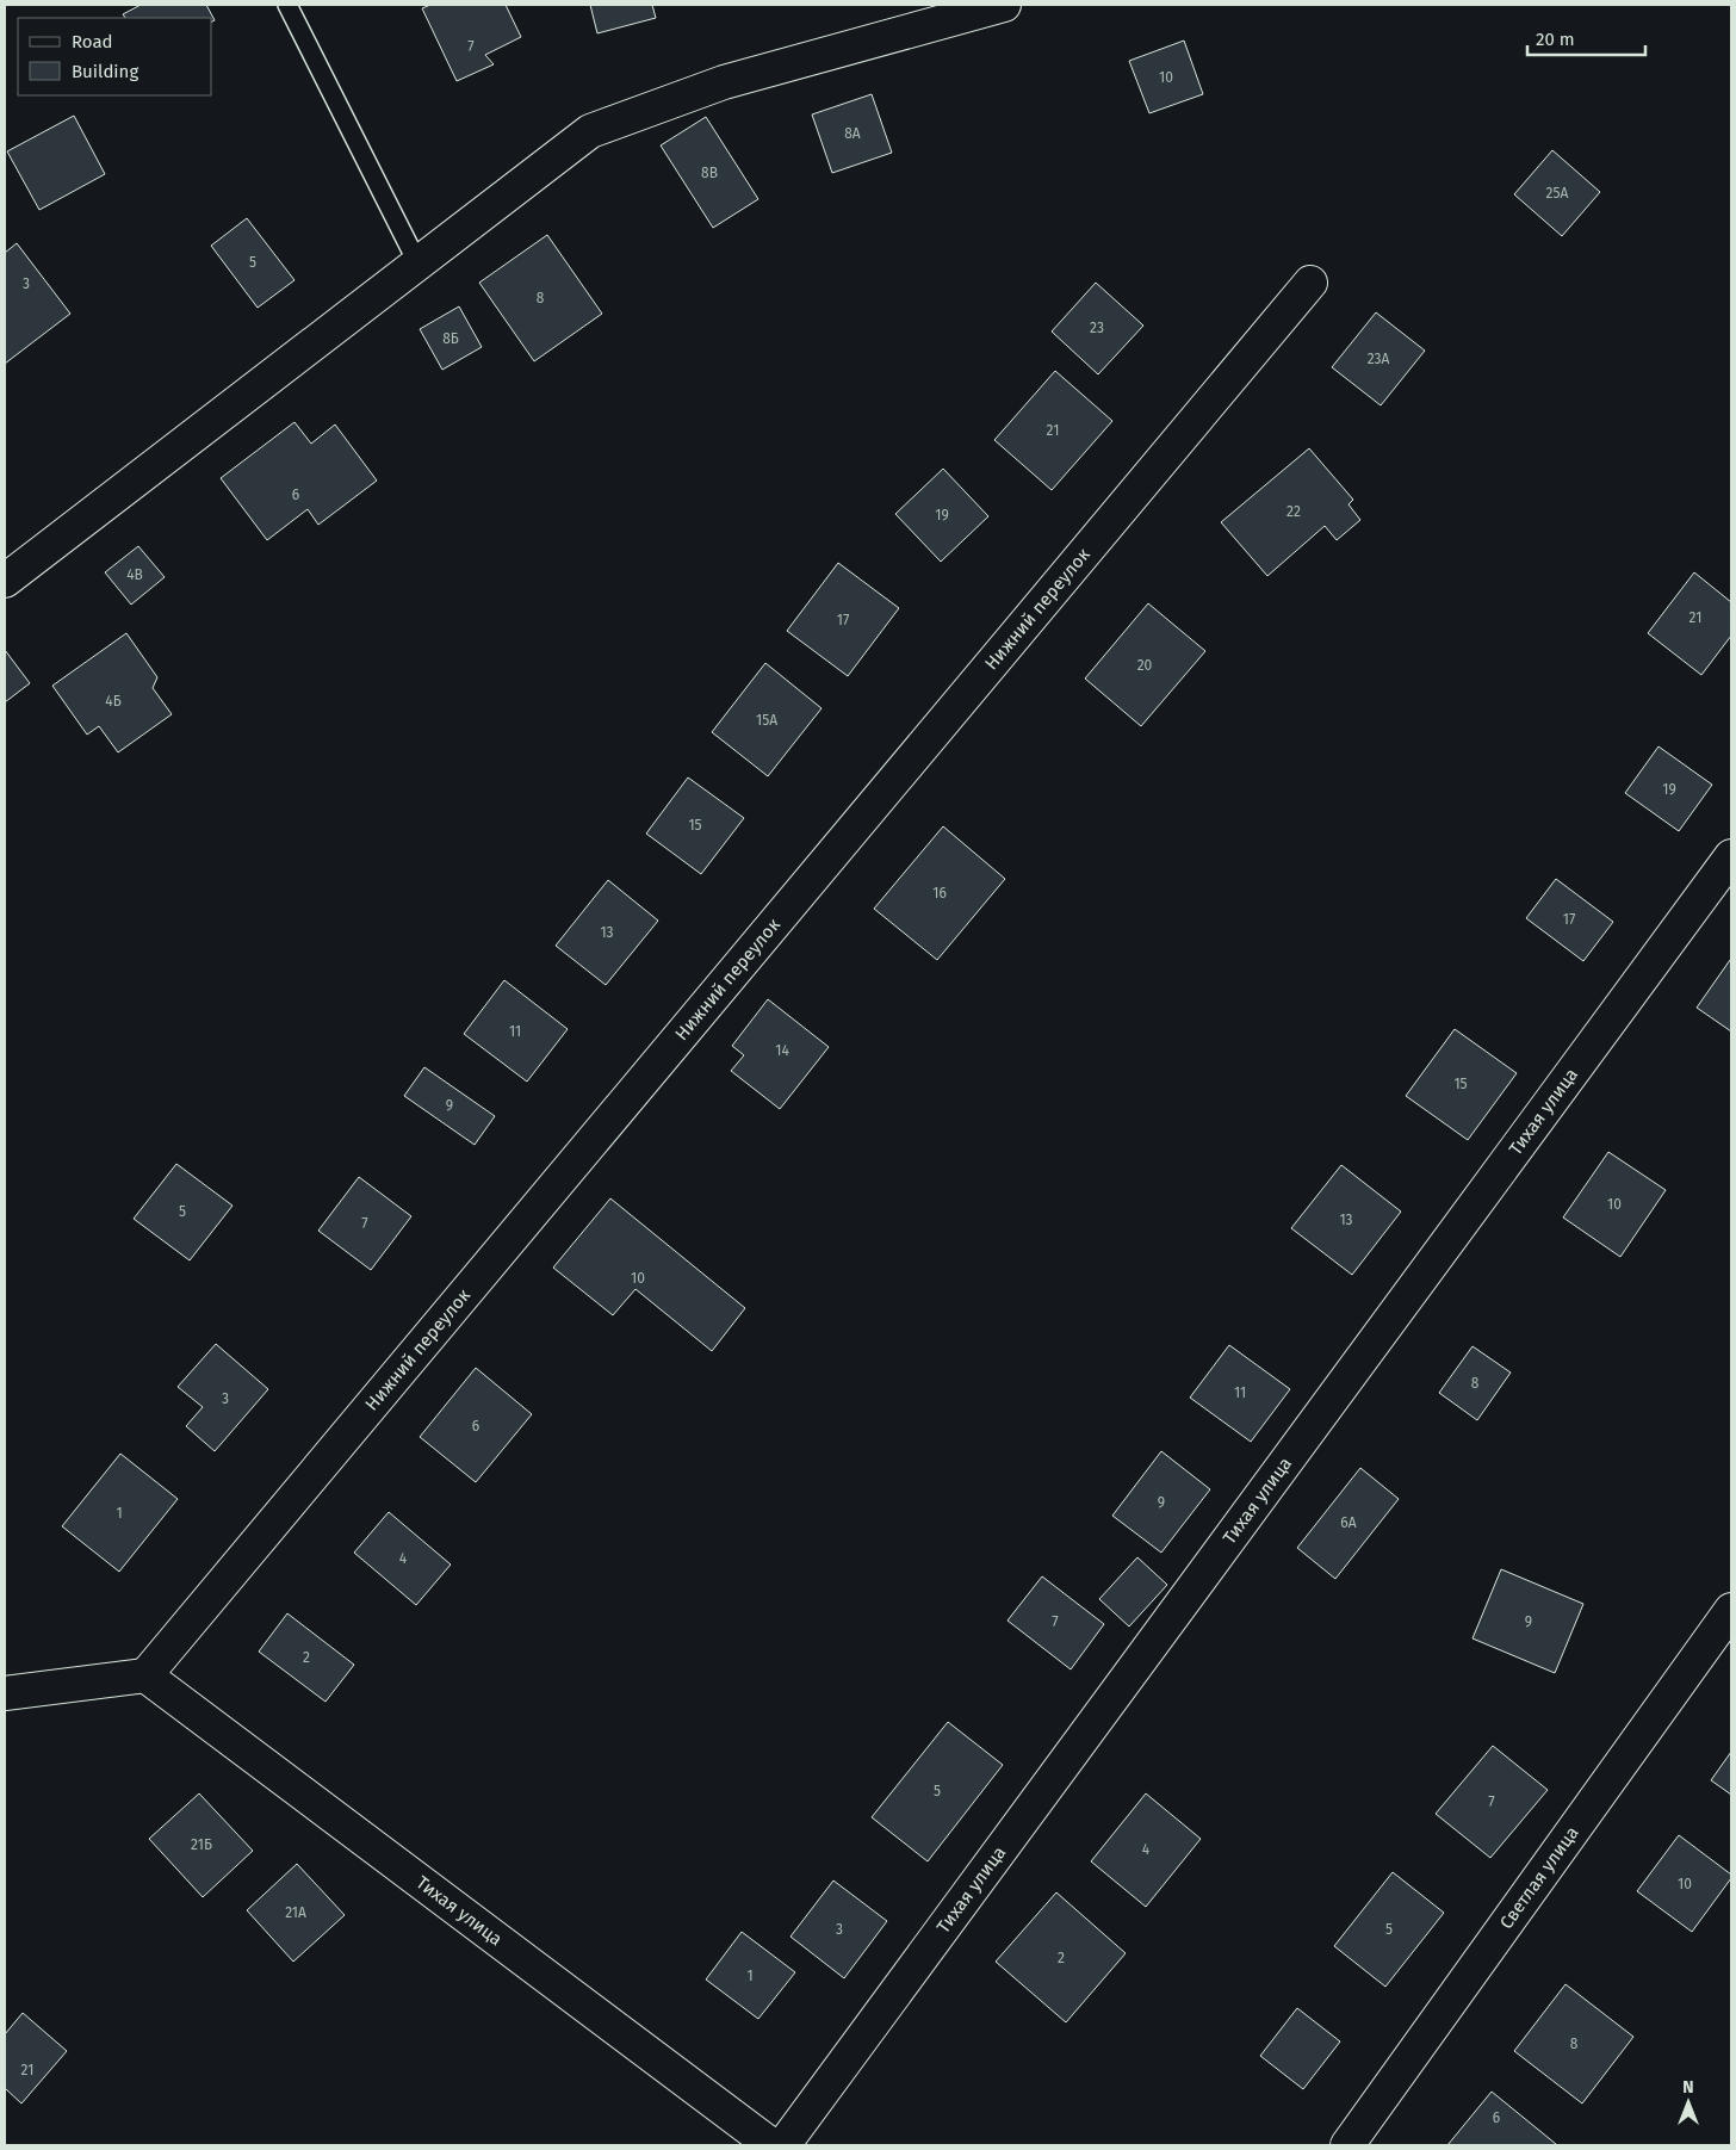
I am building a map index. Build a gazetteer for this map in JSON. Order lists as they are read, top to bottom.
{
  "streets": {
    "street": ["Нижний переулок", "Тихая улица", "Светлая улица"]
  },
  "crossings": [
    ["Нижний переулок", "Тихая улица"]
  ],
  "house_numbers": [
    "7",
    "10",
    "8А",
    "8В",
    "25А",
    "5",
    "3",
    "8",
    "23",
    "8Б",
    "23А",
    "21",
    "6",
    "22",
    "19",
    "4В",
    "21",
    "17",
    "20",
    "4Б",
    "15А",
    "19",
    "15",
    "16",
    "17",
    "13",
    "11",
    "14",
    "15",
    "9",
    "10",
    "5",
    "13",
    "7",
    "10",
    "8",
    "11",
    "3",
    "6",
    "9",
    "1",
    "6А",
    "4",
    "7",
    "9",
    "2",
    "5",
    "7",
    "21Б",
    "4",
    "10",
    "21А",
    "3",
    "5",
    "2",
    "1",
    "8",
    "21",
    "6"
  ],
  "legend": ["Road", "Building"],
  "scale_bar": "20 m",
  "north": "top"
}
